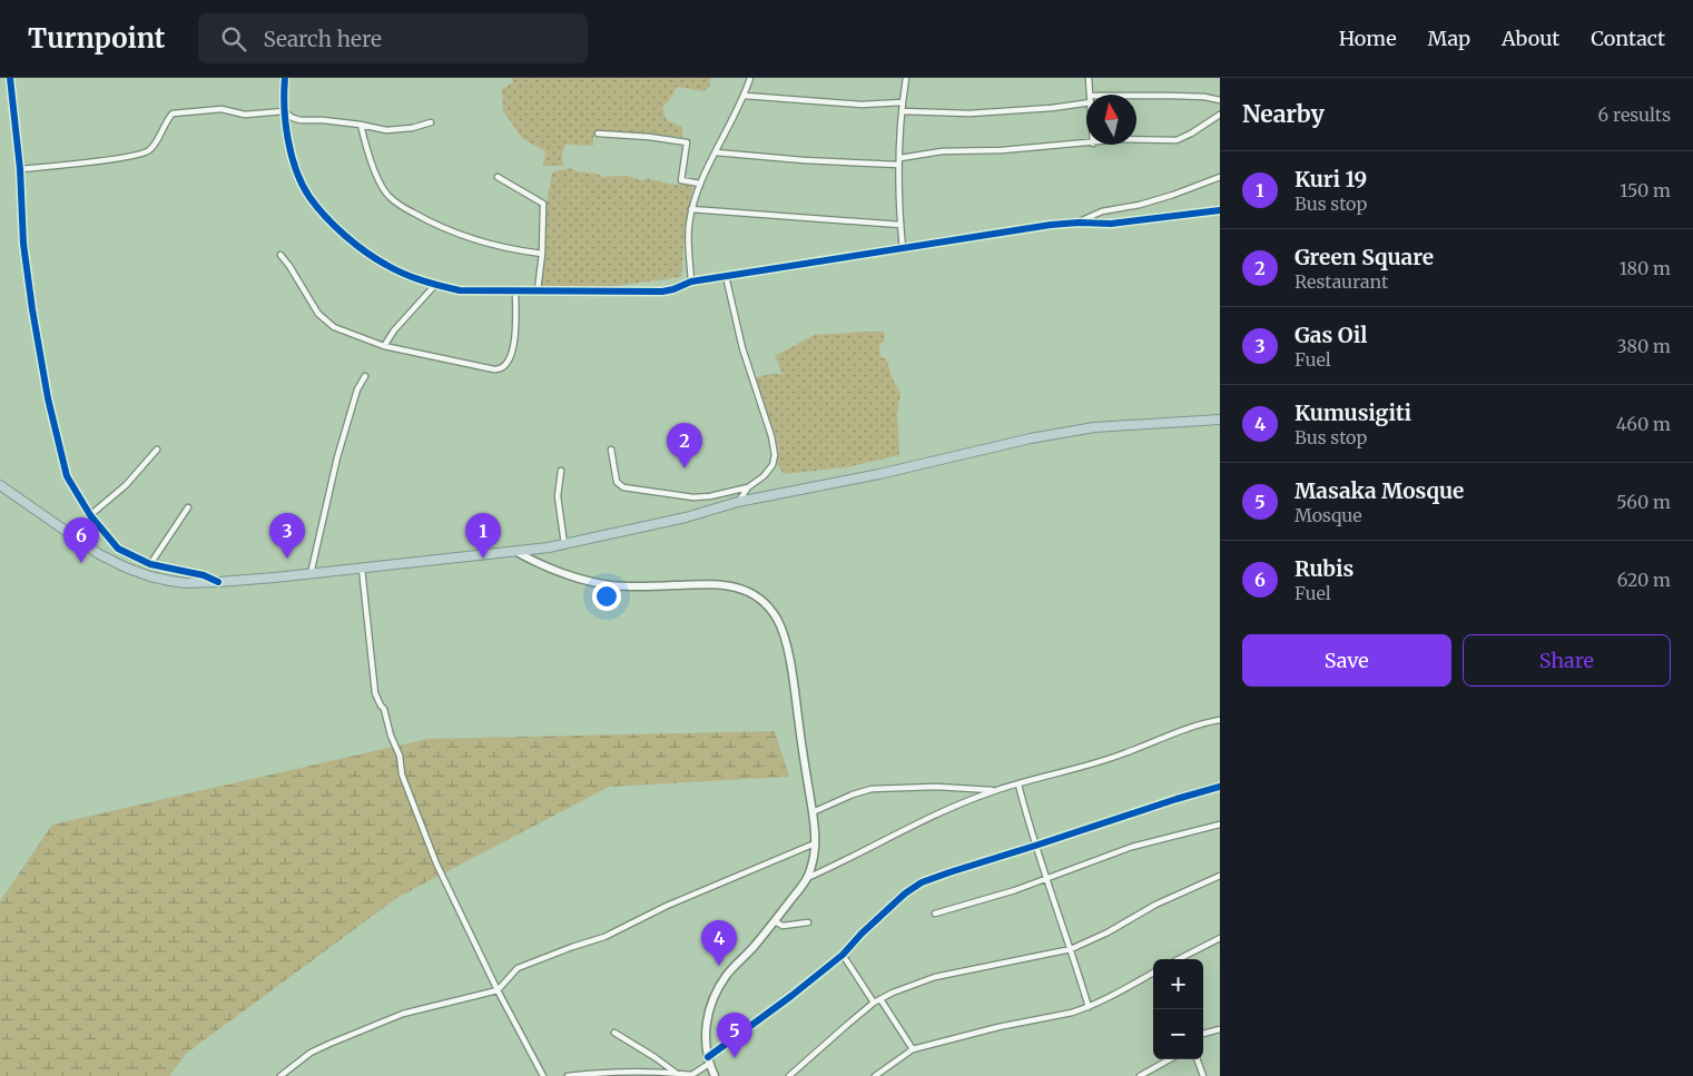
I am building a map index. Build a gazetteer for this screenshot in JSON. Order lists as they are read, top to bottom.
{
  "north": "top",
  "page": {
    "header": "Turnpoint",
    "search": "Search here",
    "nav": [
      "Home",
      "Map",
      "About",
      "Contact"
    ],
    "heading": ["Nearby", "6 results"],
    "list": [
      {
        "mark": "1",
        "name": "Kuri 19",
        "note": "Bus stop",
        "value": "150 m"
      },
      {
        "mark": "2",
        "name": "Green Square",
        "note": "Restaurant",
        "value": "180 m"
      },
      {
        "mark": "3",
        "name": "Gas Oil",
        "note": "Fuel",
        "value": "380 m"
      },
      {
        "mark": "4",
        "name": "Kumusigiti",
        "note": "Bus stop",
        "value": "460 m"
      },
      {
        "mark": "5",
        "name": "Masaka Mosque",
        "note": "Mosque",
        "value": "560 m"
      },
      {
        "mark": "6",
        "name": "Rubis",
        "note": "Fuel",
        "value": "620 m"
      }
    ],
    "pins": [
      "2",
      "1",
      "3",
      "6",
      "4",
      "5"
    ],
    "buttons": ["Save", "Share"],
    "map_buttons": ["+", "−"]
  }
}
